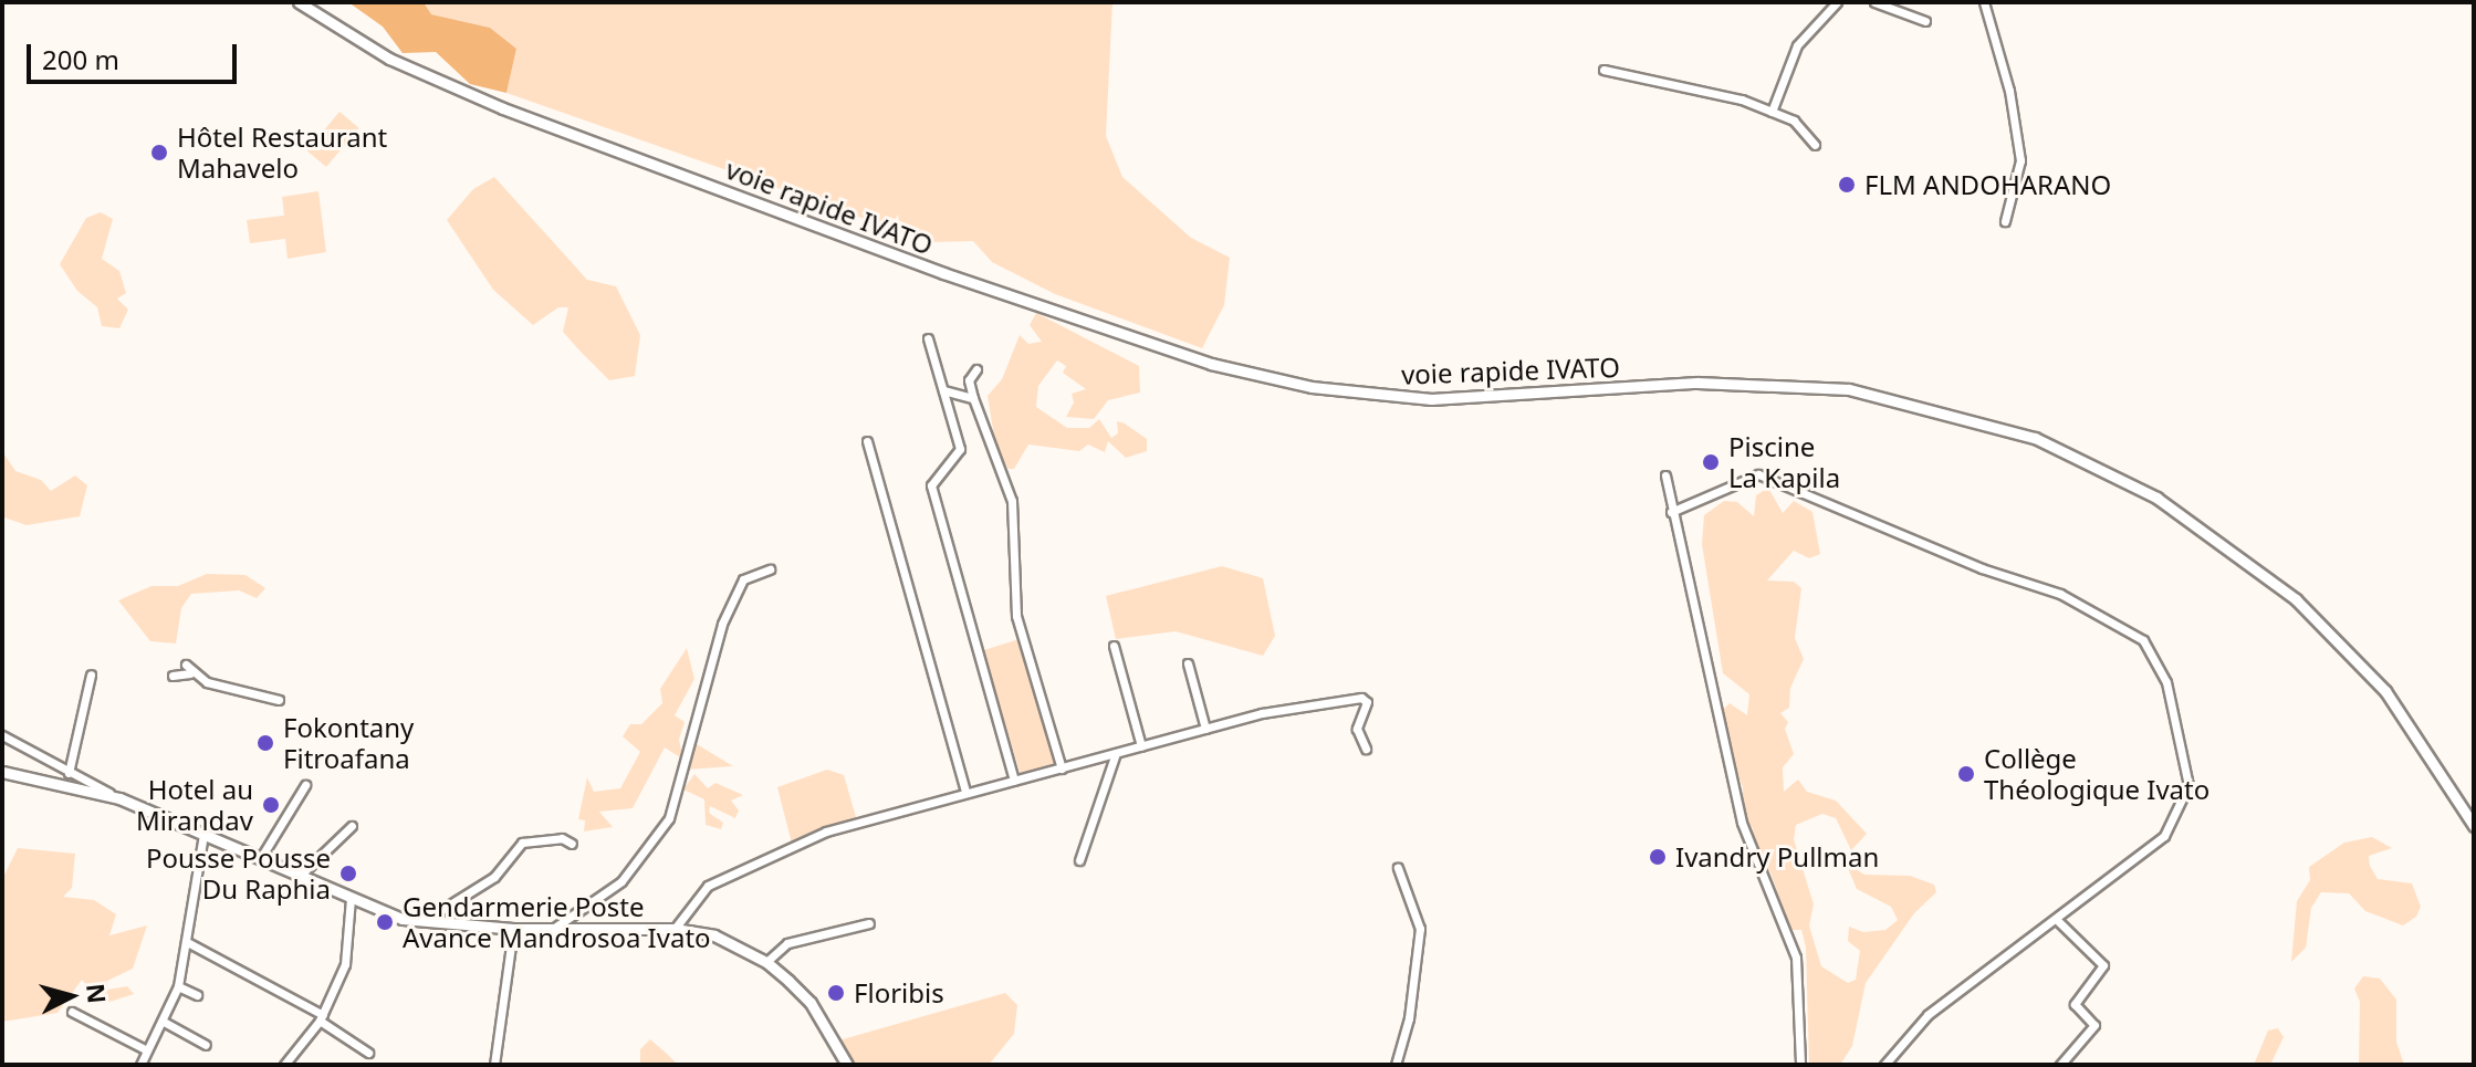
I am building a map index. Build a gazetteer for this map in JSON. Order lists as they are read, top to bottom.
{
  "streets": {
    "main road": ["voie rapide IVATO"]
  },
  "places": [
    "Hôtel Restaurant Mahavelo",
    "FLM ANDOHARANO",
    "Piscine La Kapila",
    "Fokontany Fitroafana",
    "Collège Théologique Ivato",
    "Hotel au Mirandav",
    "Ivandry Pullman",
    "Pousse Pousse Du Raphia",
    "Gendarmerie Poste Avance Mandrosoa Ivato",
    "Floribis"
  ],
  "scale_bar": "200 m",
  "north": "right"
}
